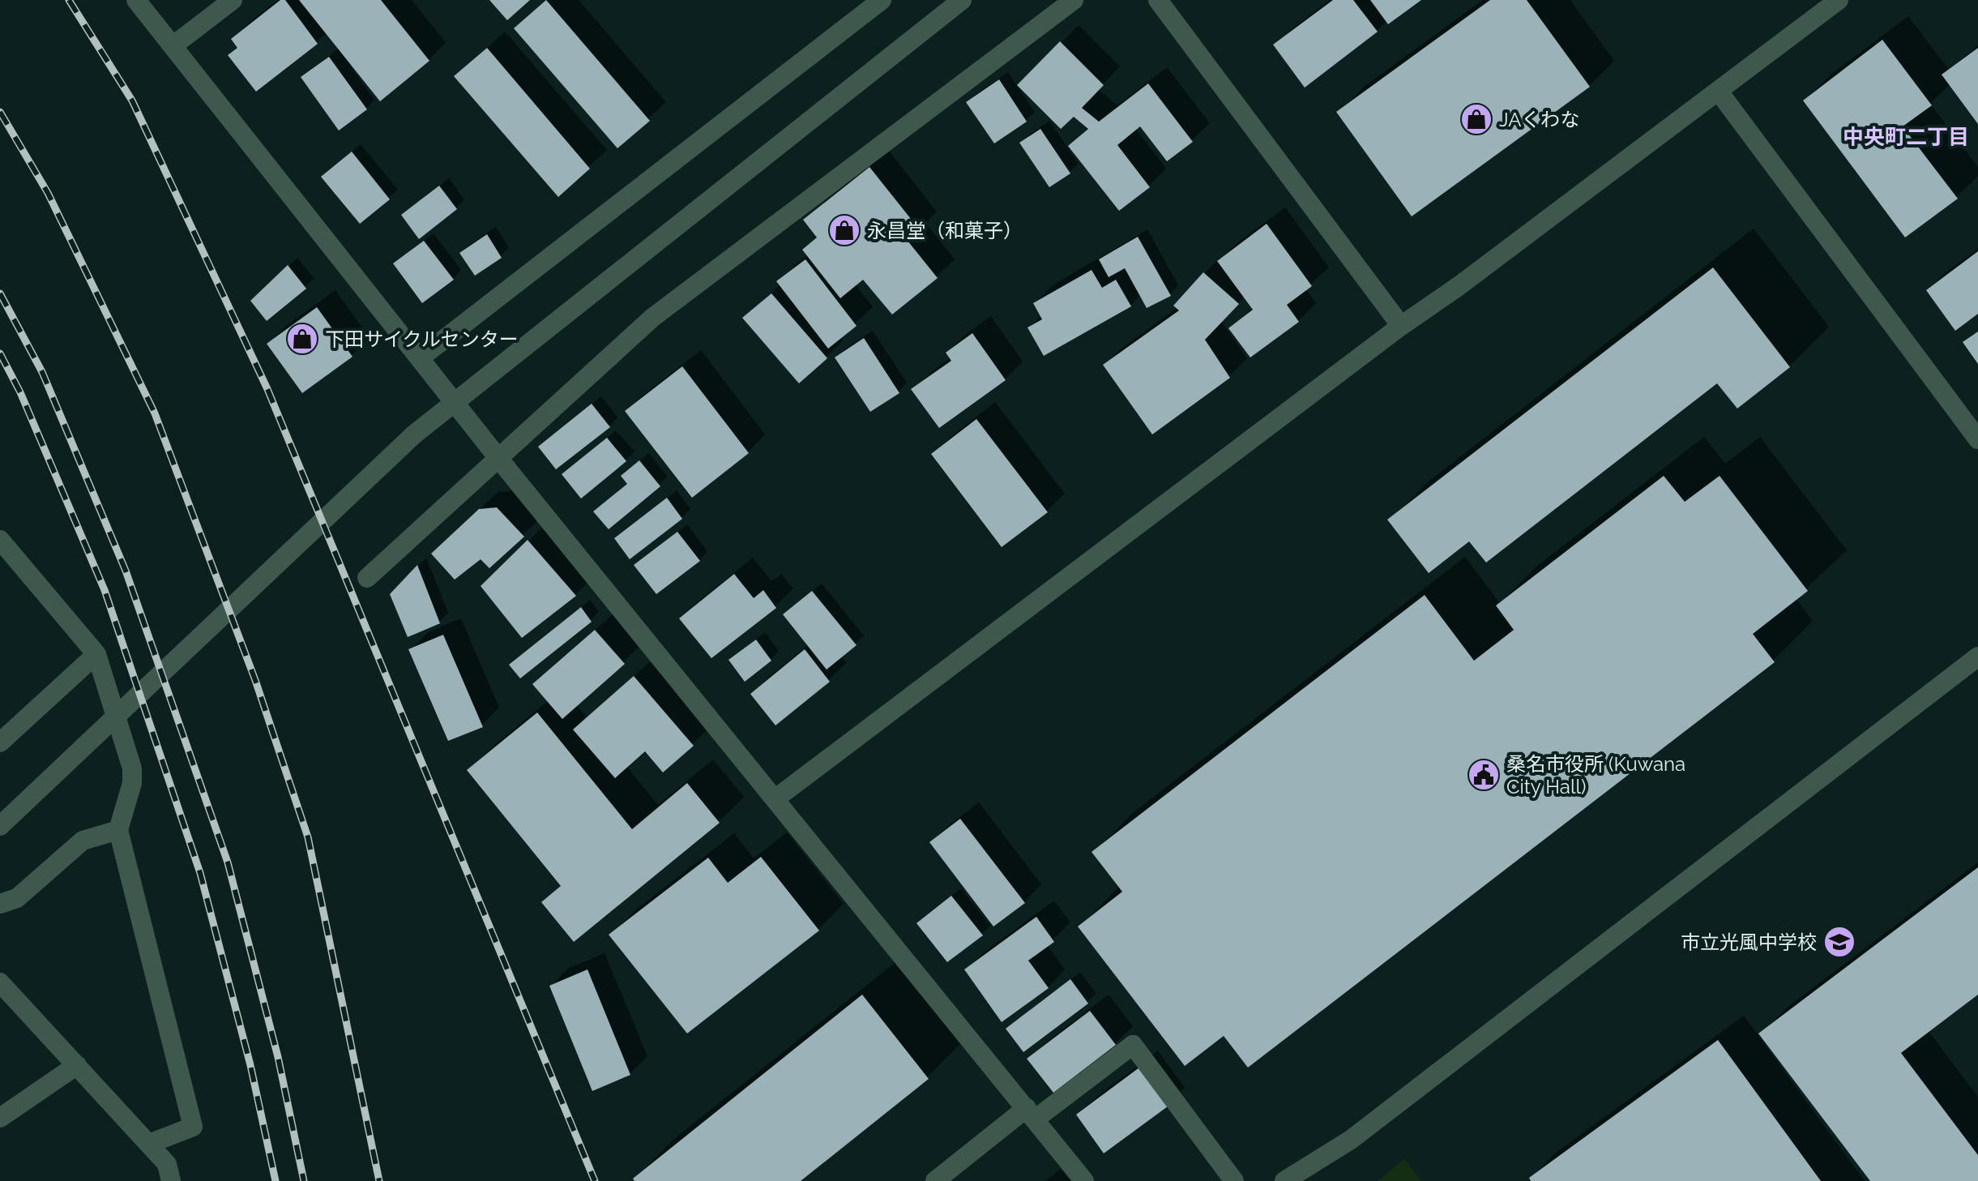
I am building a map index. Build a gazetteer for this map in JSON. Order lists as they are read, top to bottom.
{
  "districts": ["中央町二丁目"],
  "places": {
    "shop": ["JAくわな", "永昌堂（和菓子）", "下田サイクルセンター"],
    "public building": ["桑名市役所 (Kuwana City Hall)"],
    "school or university": ["市立光風中学校"]
  }
}
